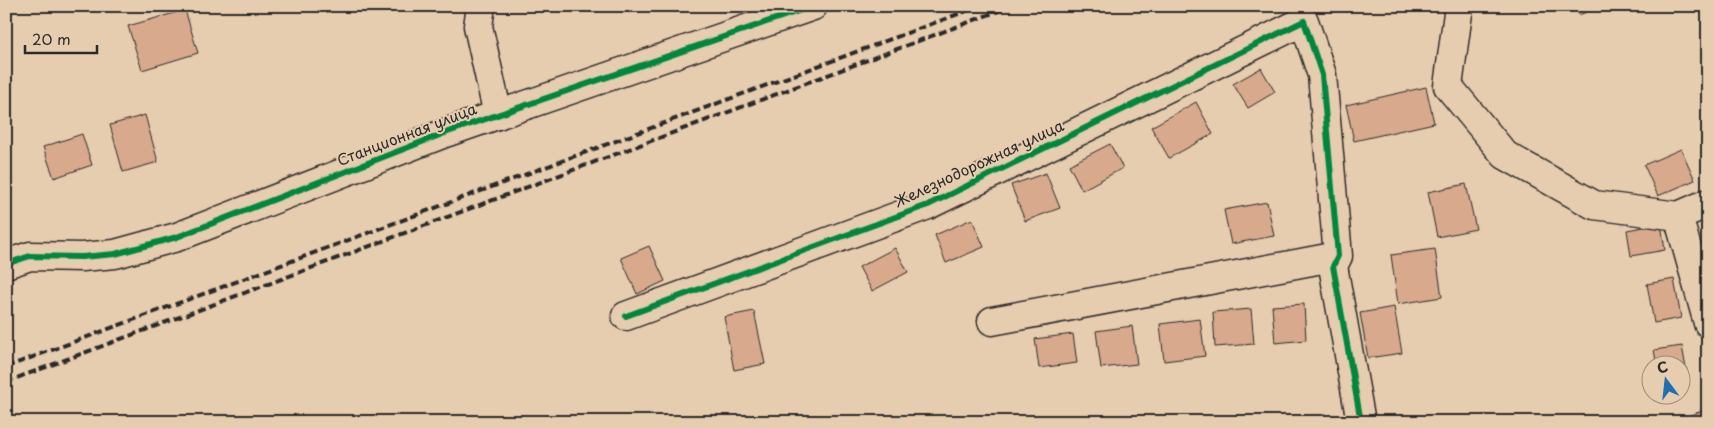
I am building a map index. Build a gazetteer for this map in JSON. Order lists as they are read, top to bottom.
{
  "streets": {
    "street": ["Станционная улица", "Железнодорожная улица"]
  },
  "scale_bar": "20 m",
  "north": "top"
}
